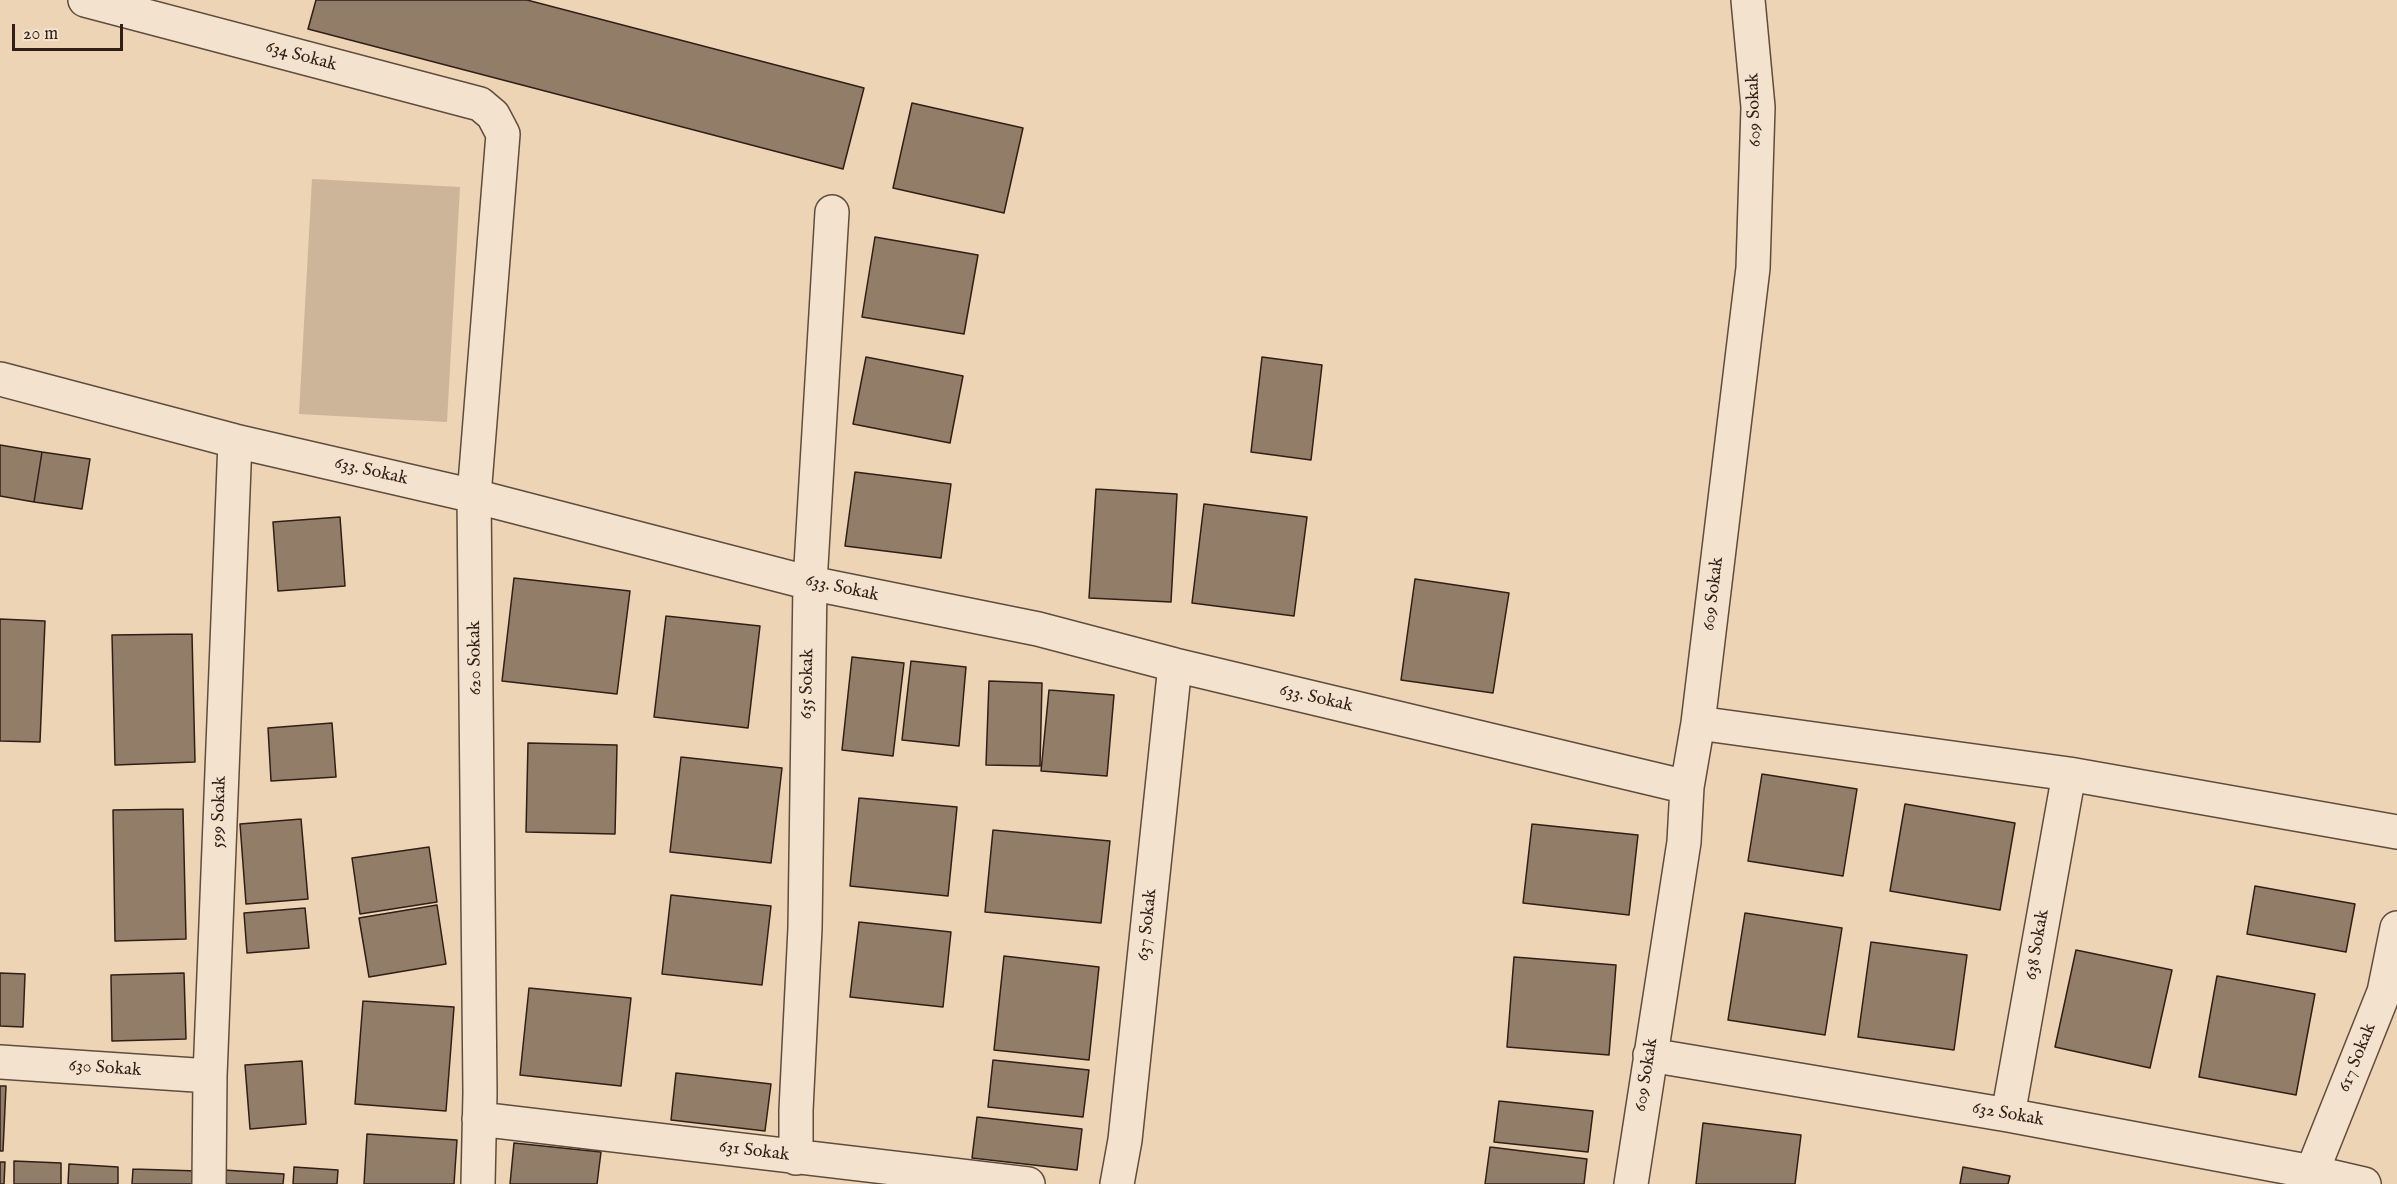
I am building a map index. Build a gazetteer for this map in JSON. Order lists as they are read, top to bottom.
{
  "streets": {
    "street": [
      "634 Sokak",
      "609 Sokak",
      "633. Sokak",
      "620 Sokak",
      "635 Sokak",
      "599 Sokak",
      "637 Sokak",
      "638 Sokak",
      "617 Sokak",
      "630 Sokak",
      "632 Sokak",
      "631 Sokak"
    ]
  },
  "crossings": [
    ["634 Sokak", "620 Sokak"],
    ["609 Sokak", "633. Sokak"],
    ["609 Sokak", "632 Sokak"],
    ["633. Sokak", "620 Sokak"],
    ["633. Sokak", "635 Sokak"],
    ["633. Sokak", "599 Sokak"],
    ["633. Sokak", "637 Sokak"],
    ["620 Sokak", "631 Sokak"],
    ["635 Sokak", "631 Sokak"],
    ["599 Sokak", "630 Sokak"],
    ["638 Sokak", "632 Sokak"],
    ["617 Sokak", "632 Sokak"]
  ],
  "scale_bar": "20 m"
}
